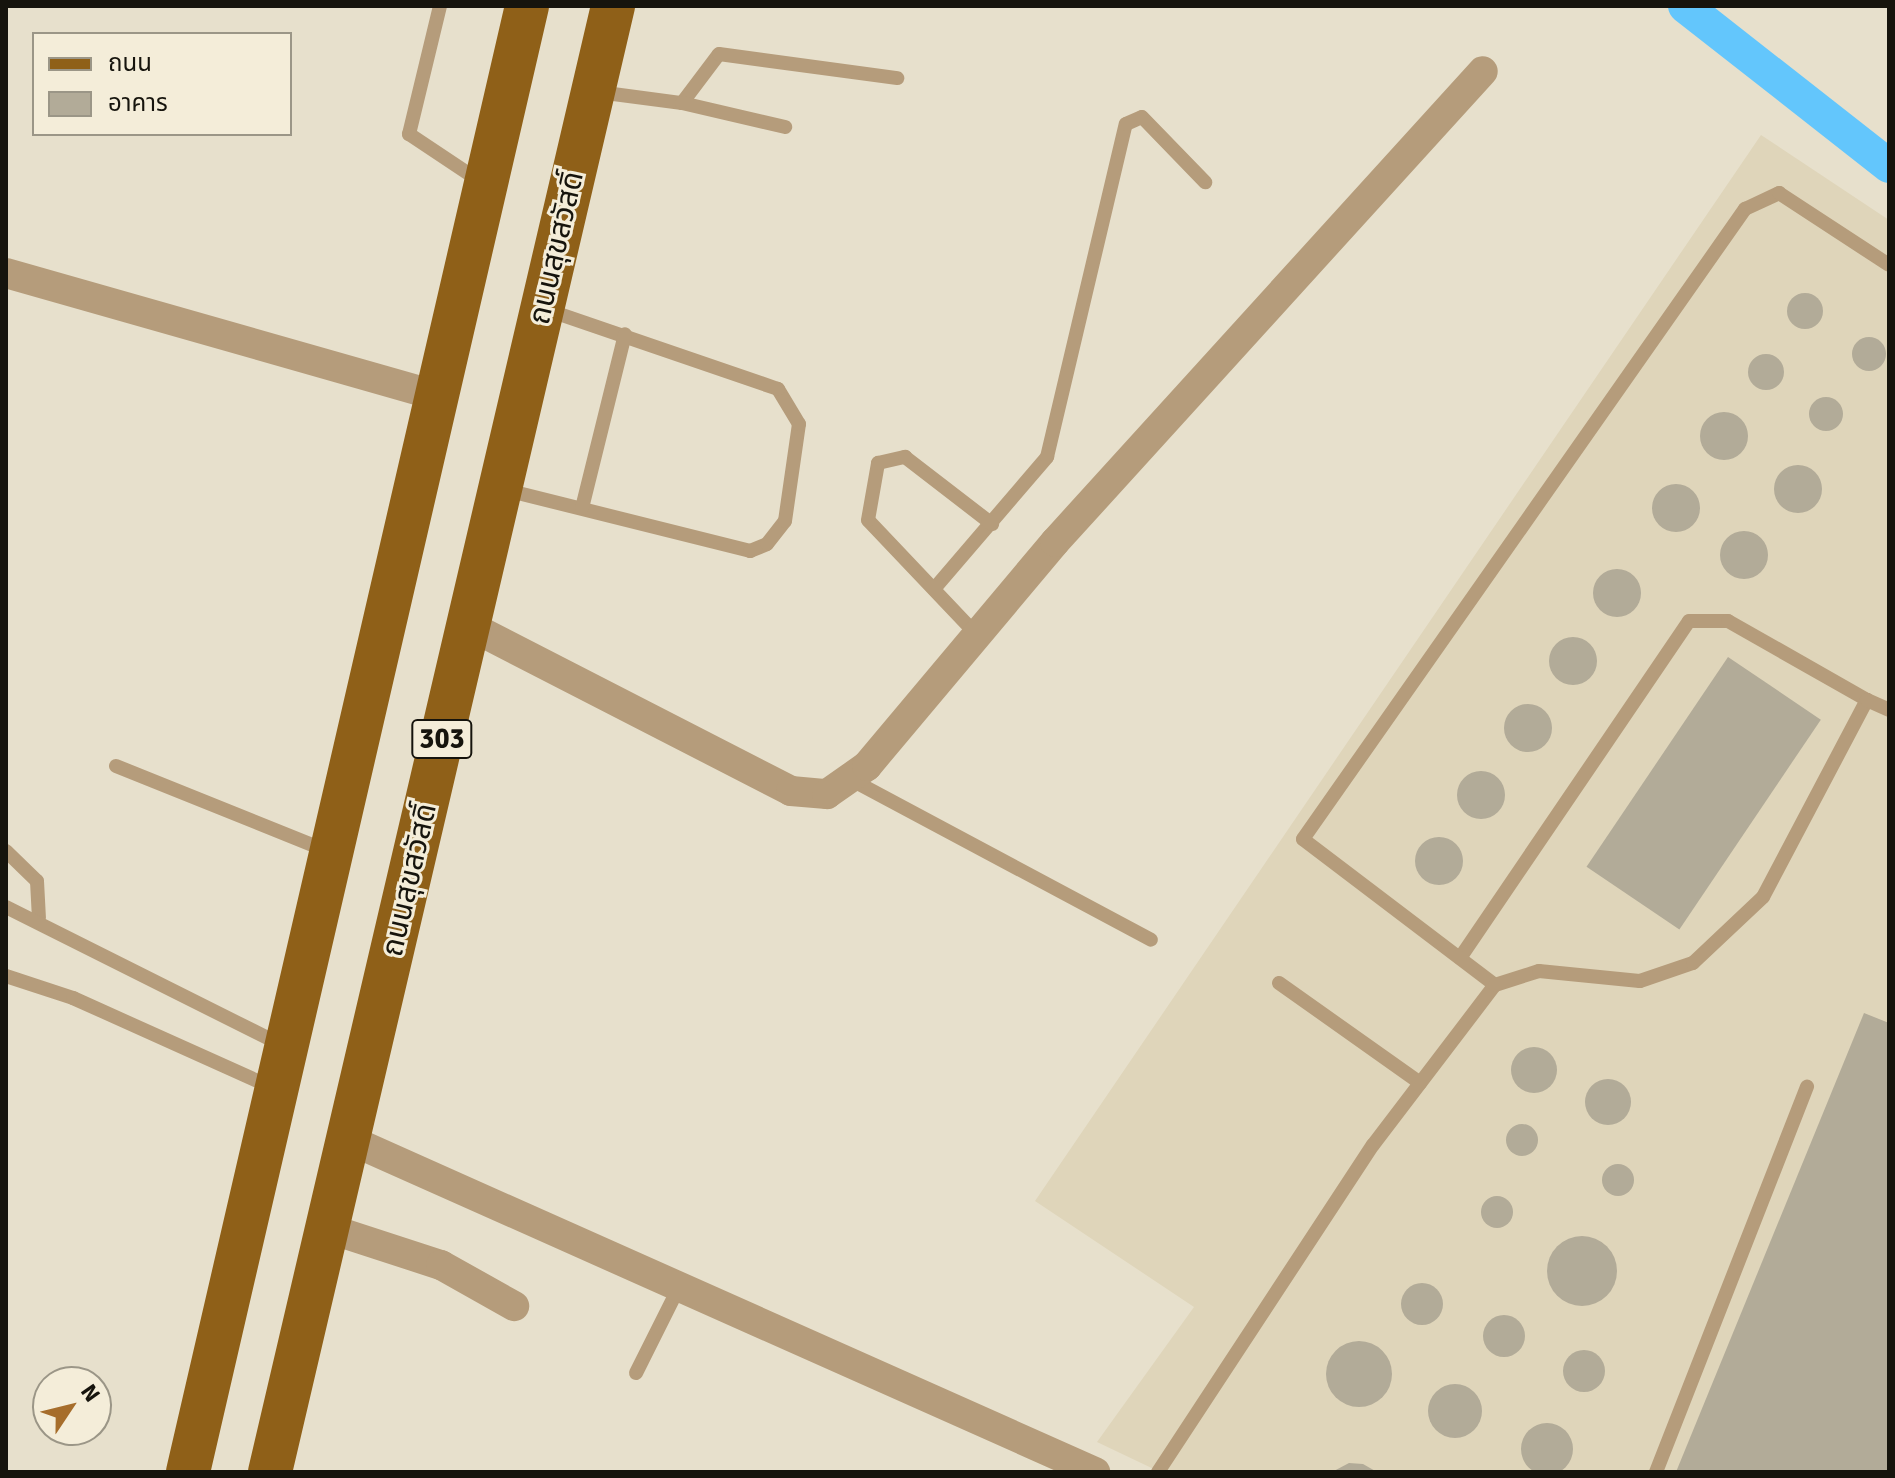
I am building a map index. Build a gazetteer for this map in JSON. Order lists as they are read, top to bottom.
{
  "streets": {
    "main road": ["ถนนสุขสวัสดิ์", "303"]
  },
  "legend": ["ถนน", "อาคาร"],
  "north": "top right"
}
